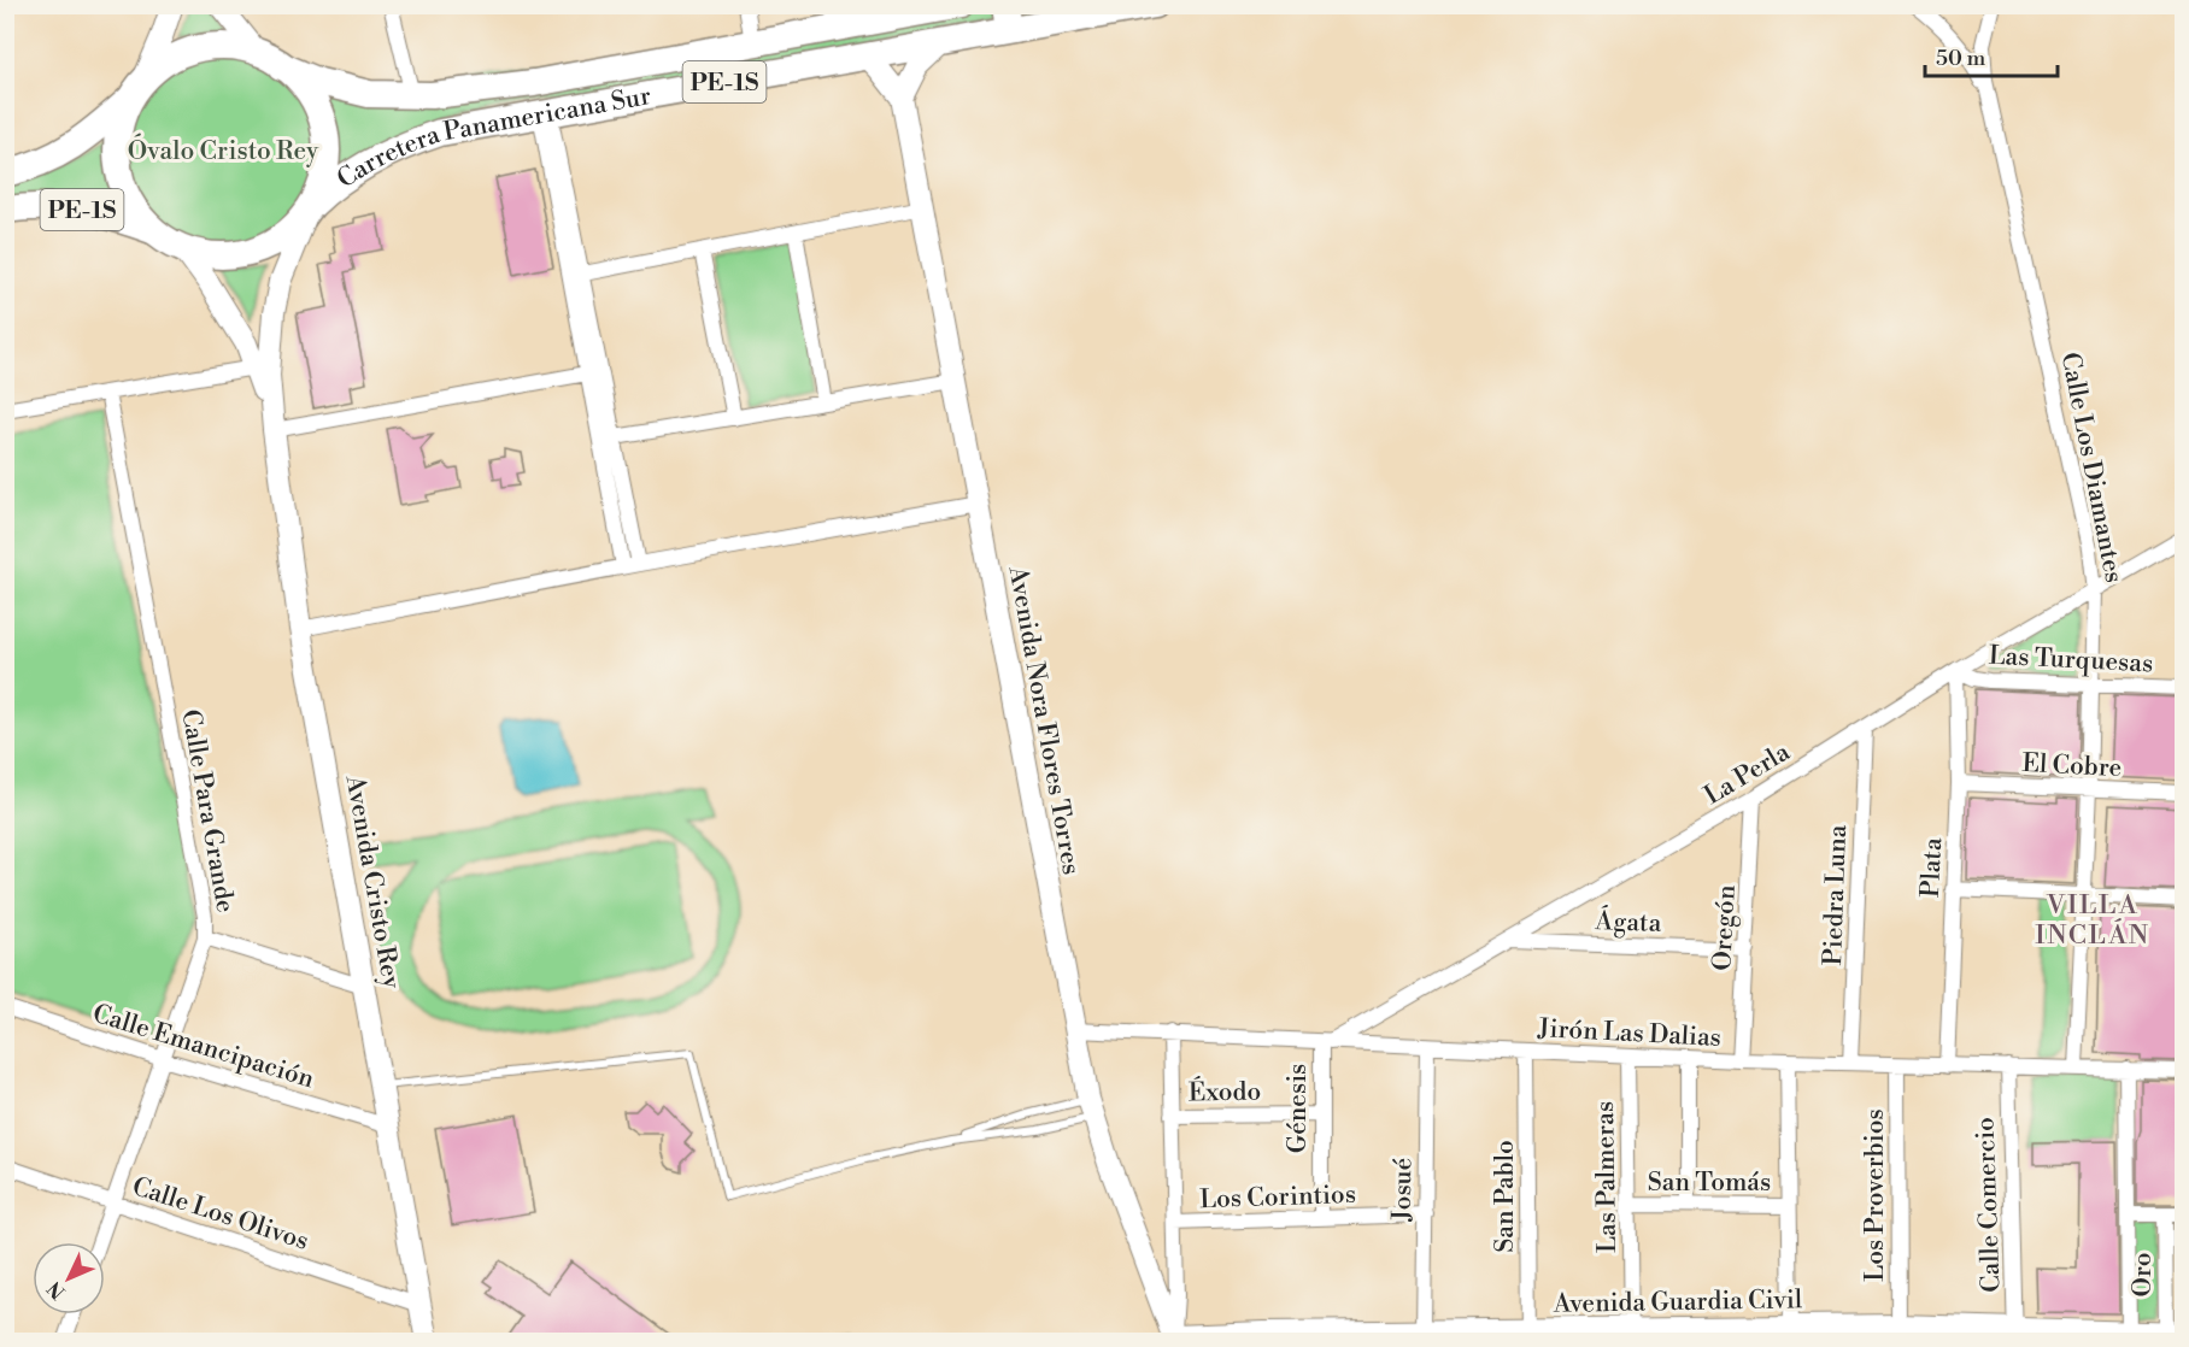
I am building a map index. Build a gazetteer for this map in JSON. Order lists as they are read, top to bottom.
{
  "streets": {
    "highway": ["PE-1S", "Carretera Panamericana Sur"],
    "street": [
      "Calle Los Diamantes",
      "Las Turquesas",
      "Avenida Nora Flores Torres",
      "El Cobre",
      "La Perla",
      "Calle Para Grande",
      "Plata",
      "Avenida Cristo Rey",
      "Piedra Luna",
      "Ágata",
      "Oregón",
      "Jirón Las Dalias",
      "Calle Emancipación",
      "Éxodo",
      "Génesis",
      "Las Palmeras",
      "San Tomás",
      "Josué",
      "Los Proverbios",
      "Los Corintios",
      "San Pablo",
      "Calle Comercio",
      "Calle Los Olivos",
      "Oro",
      "Avenida Guardia Civil"
    ]
  },
  "crossings": [
    ["PE-1S", "Carretera Panamericana Sur"],
    ["PE-1S", "Avenida Cristo Rey"],
    ["Carretera Panamericana Sur", "Avenida Nora Flores Torres"],
    ["Carretera Panamericana Sur", "Avenida Cristo Rey"],
    ["Calle Los Diamantes", "Las Turquesas"],
    ["Calle Los Diamantes", "El Cobre"],
    ["Calle Los Diamantes", "La Perla"],
    ["Calle Los Diamantes", "Jirón Las Dalias"],
    ["Las Turquesas", "La Perla"],
    ["Las Turquesas", "Plata"],
    ["Avenida Nora Flores Torres", "Jirón Las Dalias"],
    ["Avenida Nora Flores Torres", "Avenida Guardia Civil"],
    ["El Cobre", "Plata"],
    ["La Perla", "Plata"],
    ["La Perla", "Piedra Luna"],
    ["La Perla", "Ágata"],
    ["La Perla", "Oregón"],
    ["La Perla", "Jirón Las Dalias"],
    ["La Perla", "Génesis"],
    ["Calle Para Grande", "Calle Emancipación"],
    ["Calle Para Grande", "Calle Los Olivos"],
    ["Plata", "Jirón Las Dalias"],
    ["Avenida Cristo Rey", "Calle Emancipación"],
    ["Avenida Cristo Rey", "Calle Los Olivos"],
    ["Piedra Luna", "Jirón Las Dalias"],
    ["Ágata", "Oregón"],
    ["Oregón", "Jirón Las Dalias"],
    ["Jirón Las Dalias", "Génesis"],
    ["Jirón Las Dalias", "Las Palmeras"],
    ["Jirón Las Dalias", "Josué"],
    ["Jirón Las Dalias", "Los Proverbios"],
    ["Jirón Las Dalias", "San Pablo"],
    ["Jirón Las Dalias", "Calle Comercio"],
    ["Éxodo", "Génesis"],
    ["Génesis", "Los Corintios"],
    ["Las Palmeras", "San Tomás"],
    ["Las Palmeras", "Avenida Guardia Civil"],
    ["Josué", "Los Corintios"],
    ["Josué", "Avenida Guardia Civil"],
    ["Los Proverbios", "Avenida Guardia Civil"],
    ["San Pablo", "Avenida Guardia Civil"],
    ["Calle Comercio", "Avenida Guardia Civil"],
    ["Oro", "Avenida Guardia Civil"]
  ],
  "districts": ["VILLA INCLÁN"],
  "parks": ["Óvalo Cristo Rey"],
  "scale_bar": "50 m",
  "north": "bottom left"
}
